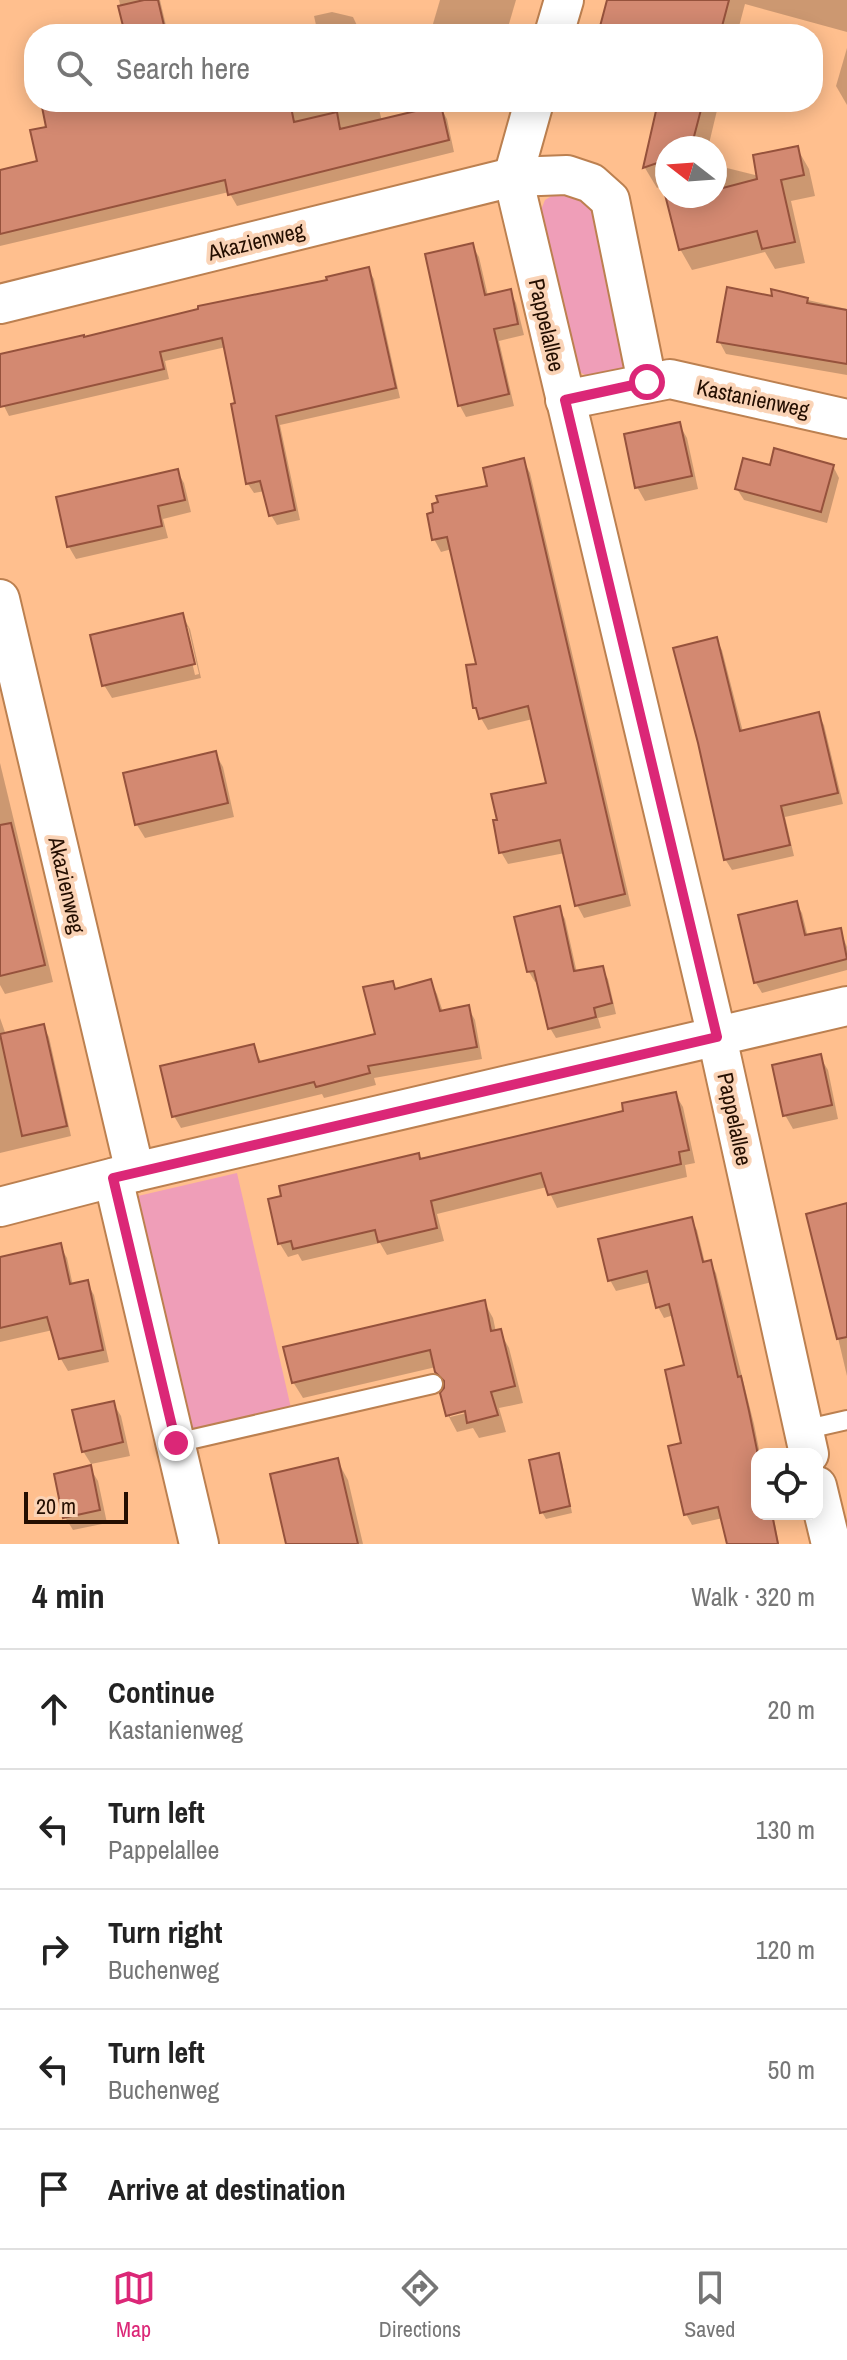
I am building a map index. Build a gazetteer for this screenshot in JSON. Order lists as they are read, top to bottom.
{
  "streets": {
    "street": ["Akazienweg", "Pappelallee", "Kastanienweg"]
  },
  "crossings": [
    ["Akazienweg", "Pappelallee"],
    ["Pappelallee", "Kastanienweg"]
  ],
  "scale_bar": "20 m",
  "north": "left",
  "page": {
    "search": "Search here",
    "scale": "20 m",
    "heading": ["4 min", "Walk · 320 m"],
    "list": [
      ["Continue", "Kastanienweg", "20 m"],
      ["Turn left", "Pappelallee", "130 m"],
      ["Turn right", "Buchenweg", "120 m"],
      ["Turn left", "Buchenweg", "50 m"],
      "Arrive at destination"
    ],
    "nav": ["Map", "Directions", "Saved"]
  }
}
